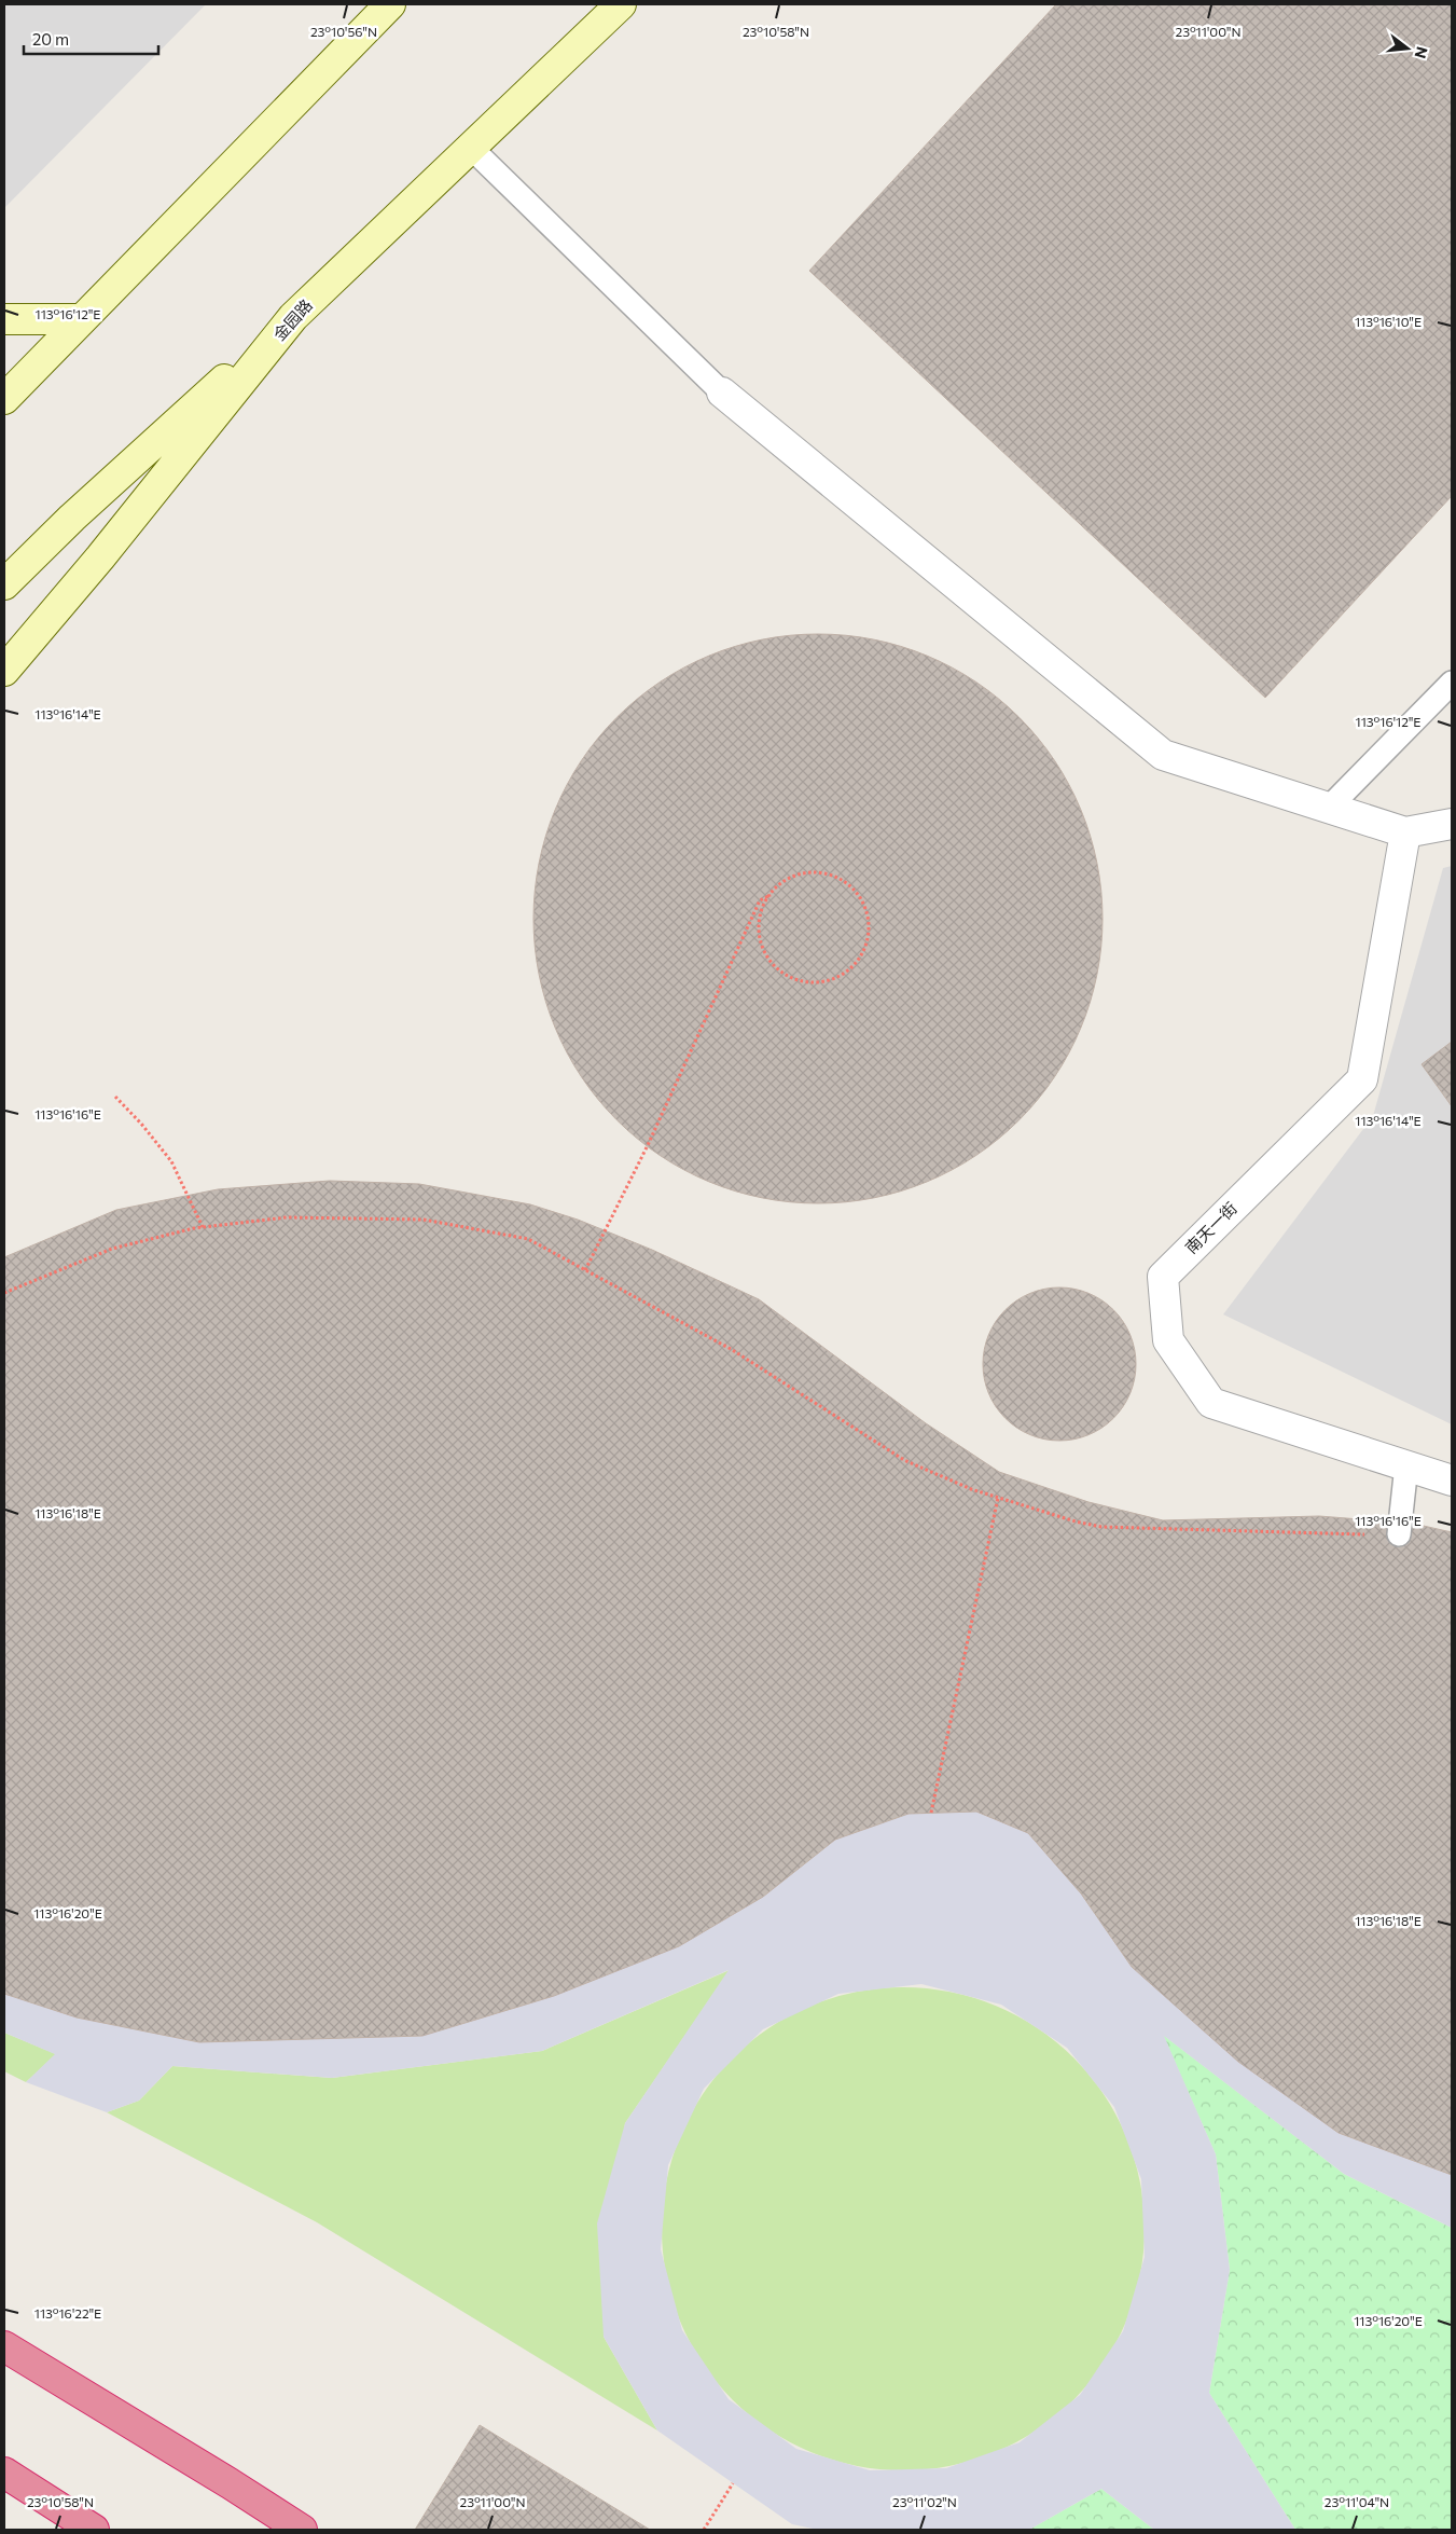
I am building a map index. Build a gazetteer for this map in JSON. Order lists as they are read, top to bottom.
{
  "streets": {
    "main road": ["金园路"],
    "street": ["南天一街"]
  },
  "scale_bar": "20 m",
  "north": "right",
  "coordinates": [
    "23°10'56\"N",
    "23°10'58\"N",
    "23°11'00\"N",
    "113°16'12\"E",
    "113°16'10\"E",
    "113°16'14\"E",
    "113°16'16\"E",
    "113°16'18\"E",
    "113°16'20\"E",
    "113°16'22\"E",
    "23°11'02\"N",
    "23°11'04\"N"
  ]
}
